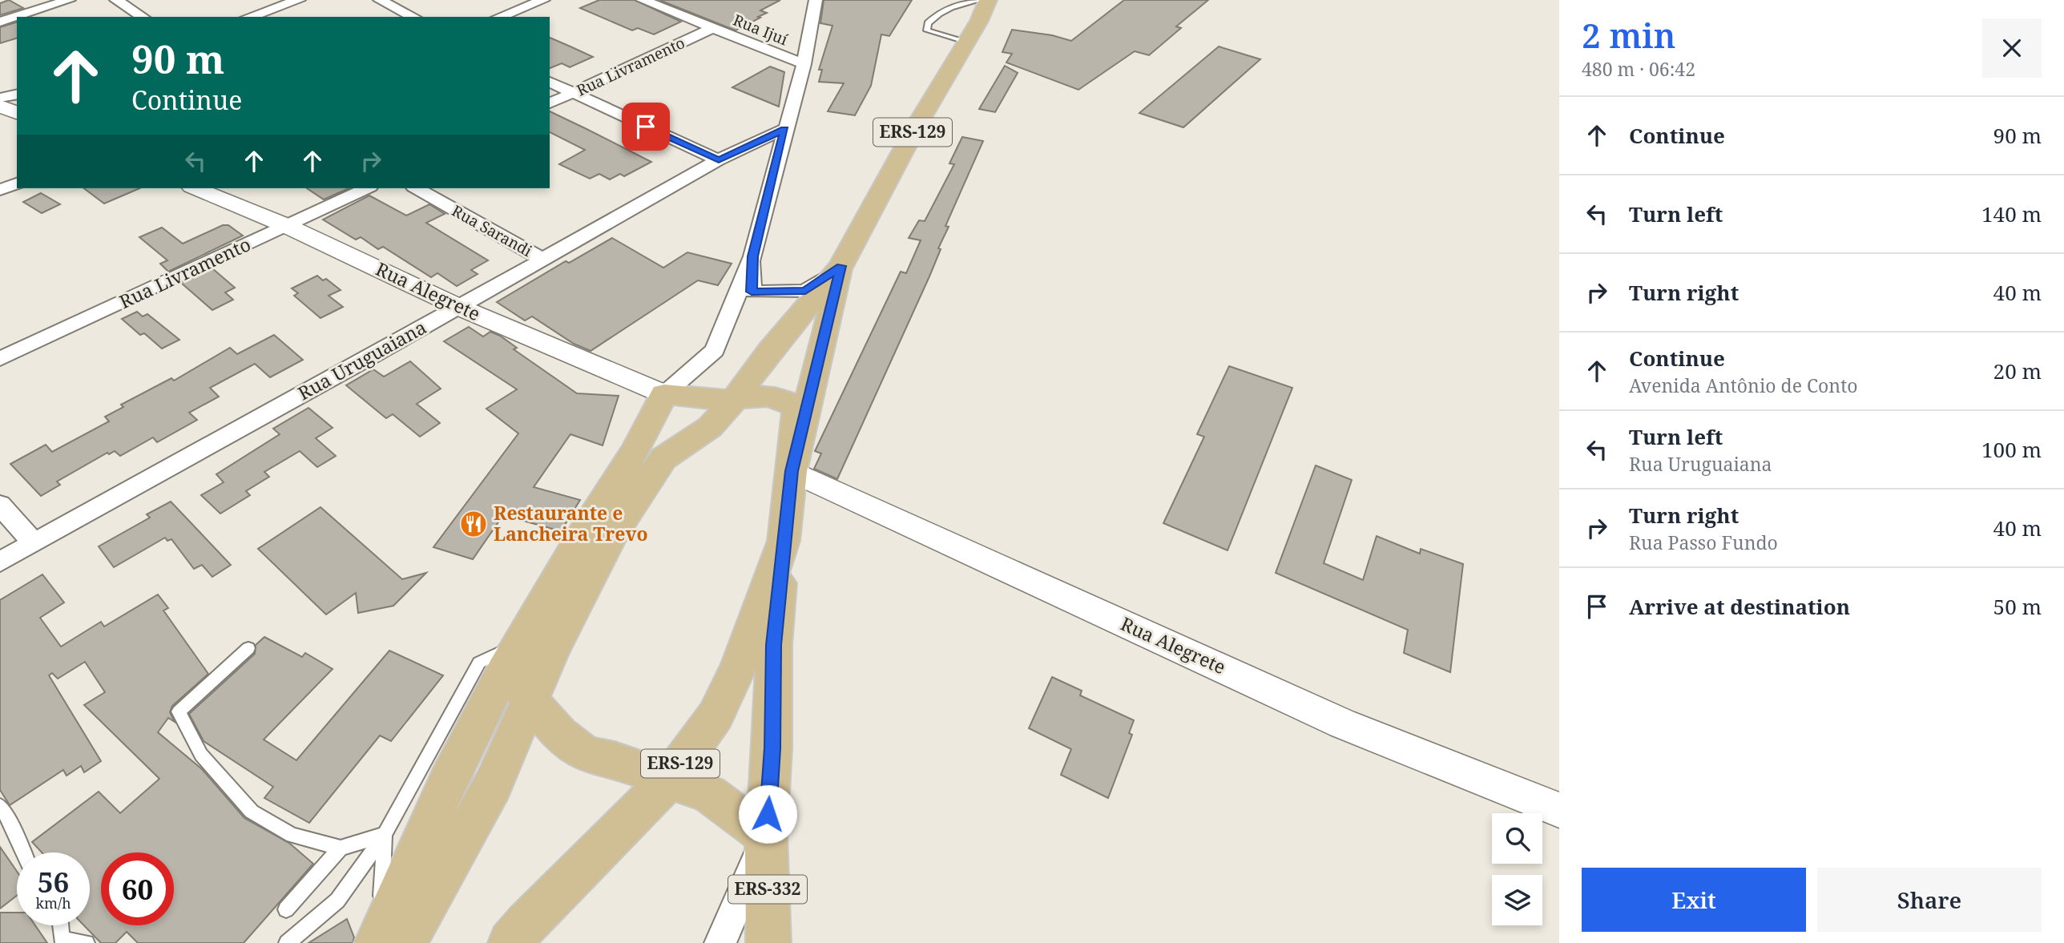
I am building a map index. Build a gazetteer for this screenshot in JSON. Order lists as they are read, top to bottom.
{
  "streets": {
    "main road": ["ERS-129", "ERS-332"],
    "street": [
      "Rua Ijuí",
      "Rua Livramento",
      "Rua Sarandi",
      "Rua Alegrete",
      "Rua Uruguaiana"
    ]
  },
  "crossings": [
    ["Rua Ijuí", "Rua Livramento"],
    ["Rua Livramento", "Rua Alegrete"],
    ["ERS-129", "Rua Alegrete"],
    ["ERS-129", "ERS-332"],
    ["Rua Sarandi", "Rua Uruguaiana"],
    ["Rua Alegrete", "Rua Uruguaiana"]
  ],
  "places": {
    "restaurant": ["Restaurante e Lancheira Trevo"]
  },
  "page": {
    "heading": ["2 min", "480 m · 06:42"],
    "turn": ["90 m", "Continue"],
    "list": [
      {
        "name": "Continue",
        "value": "90 m"
      },
      {
        "name": "Turn left",
        "value": "140 m"
      },
      {
        "name": "Turn right",
        "value": "40 m"
      },
      {
        "name": "Continue",
        "note": "Avenida Antônio de Conto",
        "value": "20 m"
      },
      {
        "name": "Turn left",
        "note": "Rua Uruguaiana",
        "value": "100 m"
      },
      {
        "name": "Turn right",
        "note": "Rua Passo Fundo",
        "value": "40 m"
      },
      {
        "name": "Arrive at destination",
        "value": "50 m"
      }
    ],
    "speed": "56 km/h",
    "limit": "60",
    "buttons": ["Exit", "Share"]
  }
}
